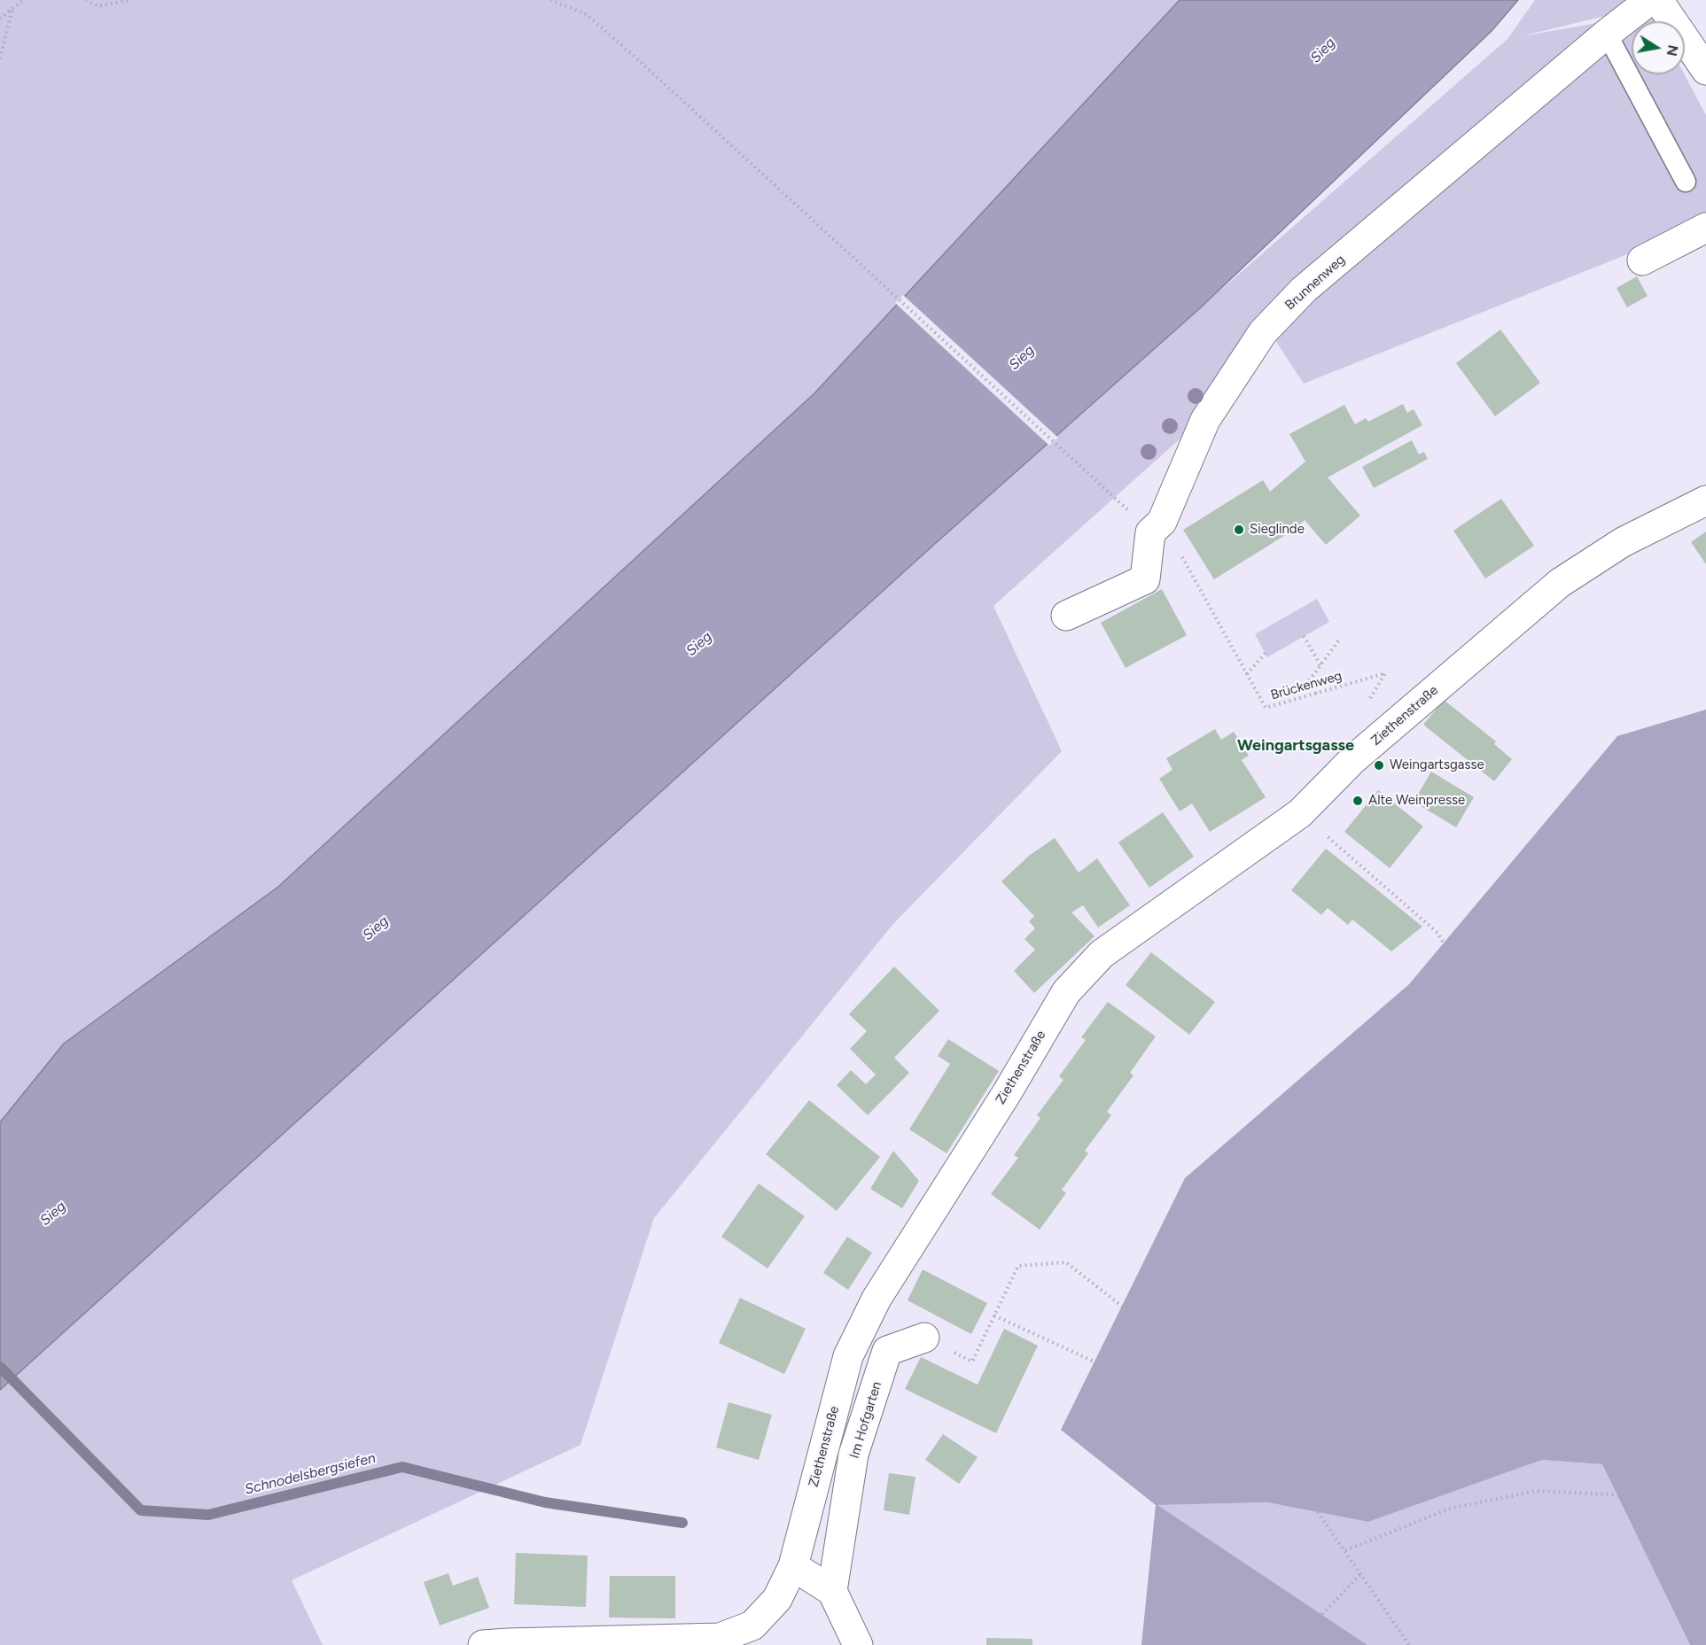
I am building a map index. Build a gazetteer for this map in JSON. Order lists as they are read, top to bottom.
{
  "streets": {
    "main road": ["Brunnenweg", "Ziethenstraße", "Im Hofgarten"],
    "path": ["Brückenweg"]
  },
  "crossings": [
    ["Brunnenweg", "Brückenweg"]
  ],
  "districts": ["Weingartsgasse"],
  "water": ["Sieg", "Schnodelsbergsiefen"],
  "places": ["Sieglinde", "Weingartsgasse", "Alte Weinpresse"],
  "north": "right"
}
